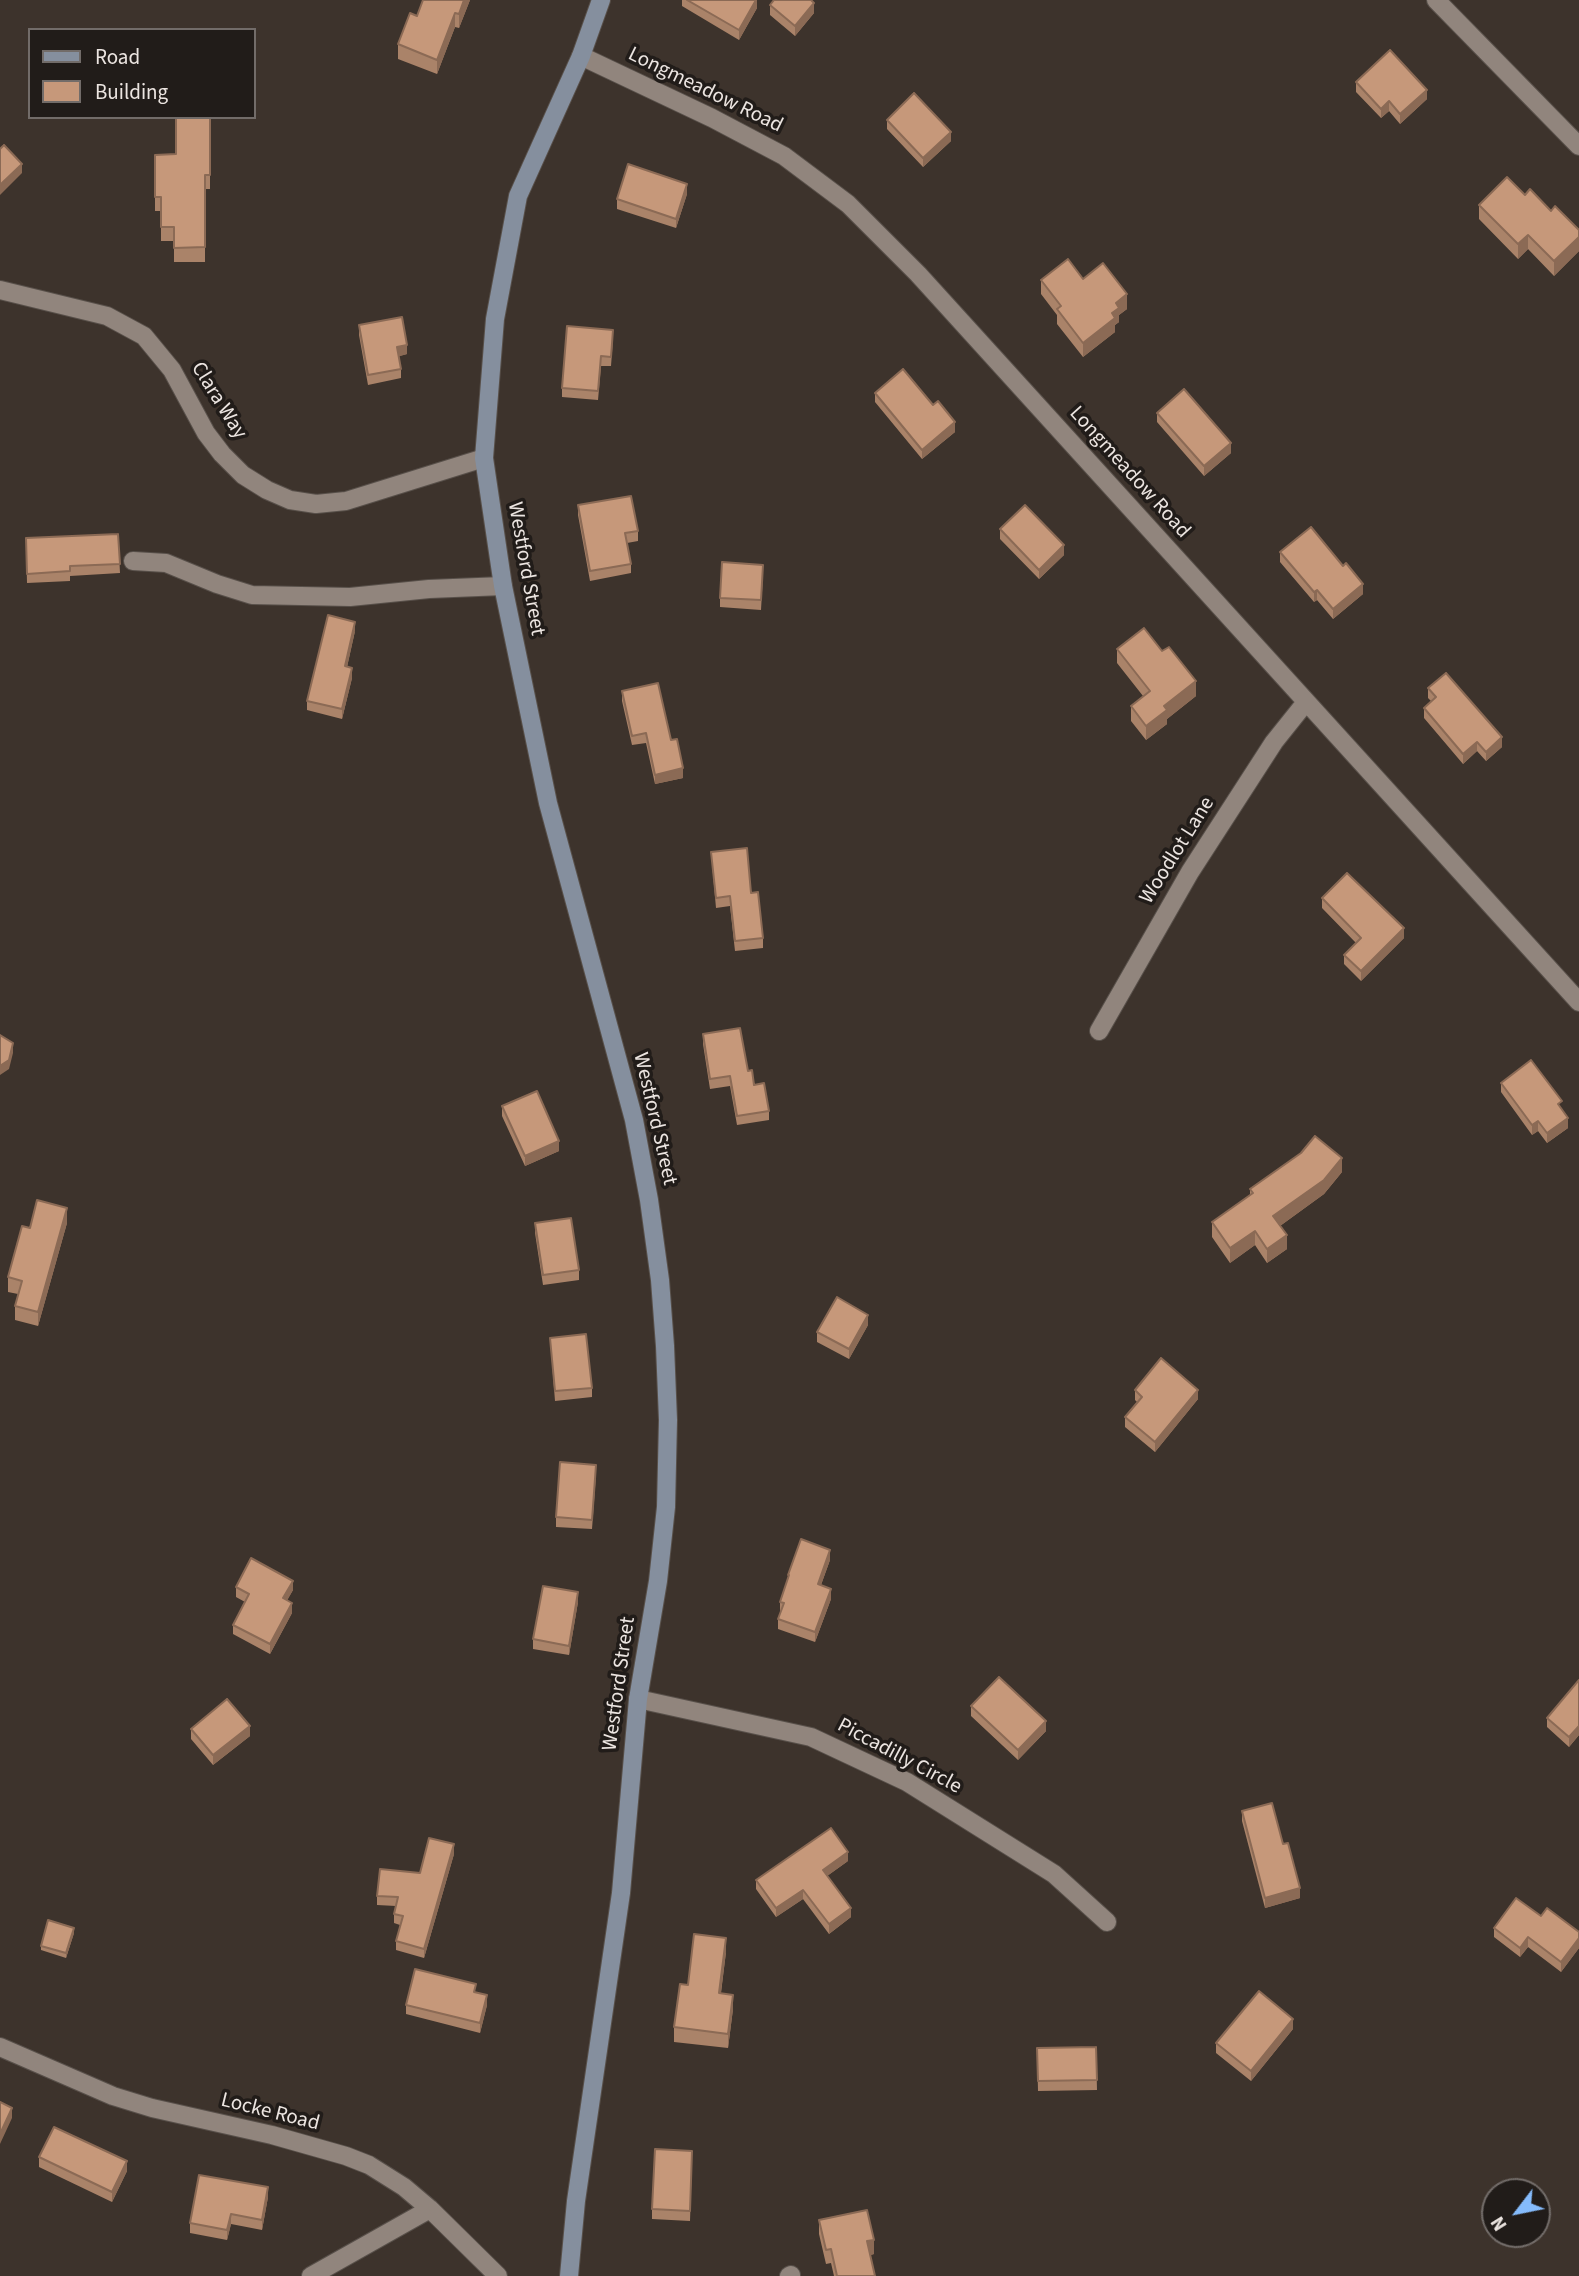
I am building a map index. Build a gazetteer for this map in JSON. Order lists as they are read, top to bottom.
{
  "streets": {
    "main road": ["Westford Street"],
    "street": [
      "Longmeadow Road",
      "Clara Way",
      "Woodlot Lane",
      "Piccadilly Circle",
      "Locke Road"
    ]
  },
  "crossings": [
    ["Longmeadow Road", "Westford Street"],
    ["Longmeadow Road", "Woodlot Lane"],
    ["Clara Way", "Westford Street"],
    ["Westford Street", "Piccadilly Circle"]
  ],
  "legend": ["Road", "Building"],
  "north": "bottom left"
}
